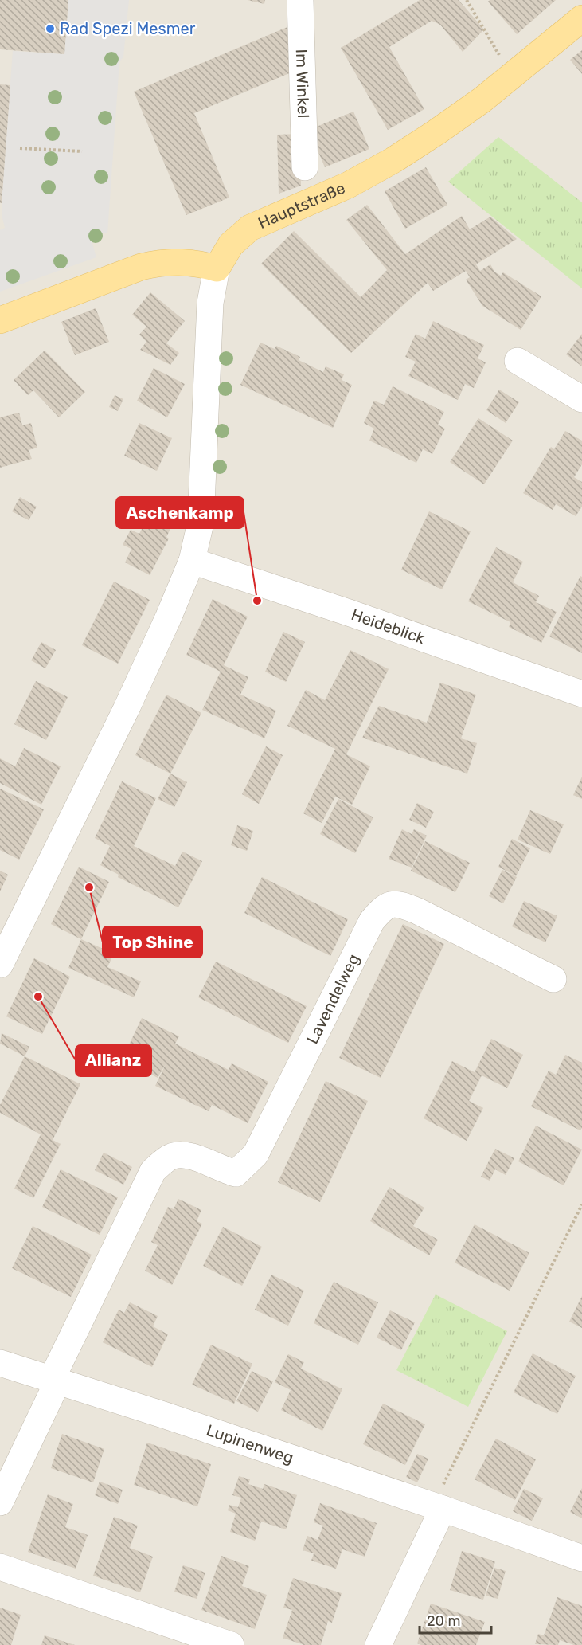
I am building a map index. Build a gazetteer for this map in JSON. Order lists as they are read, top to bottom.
{
  "streets": {
    "main road": ["Hauptstraße"],
    "street": [
      "Im Winkel",
      "Heideblick",
      "Lavendelweg",
      "Lupinenweg"
    ]
  },
  "crossings": [
    ["Lavendelweg", "Lupinenweg"]
  ],
  "places": [
    "Rad Spezi Mesmer",
    "Aschenkamp",
    "Top Shine",
    "Allianz"
  ],
  "scale_bar": "20 m"
}
